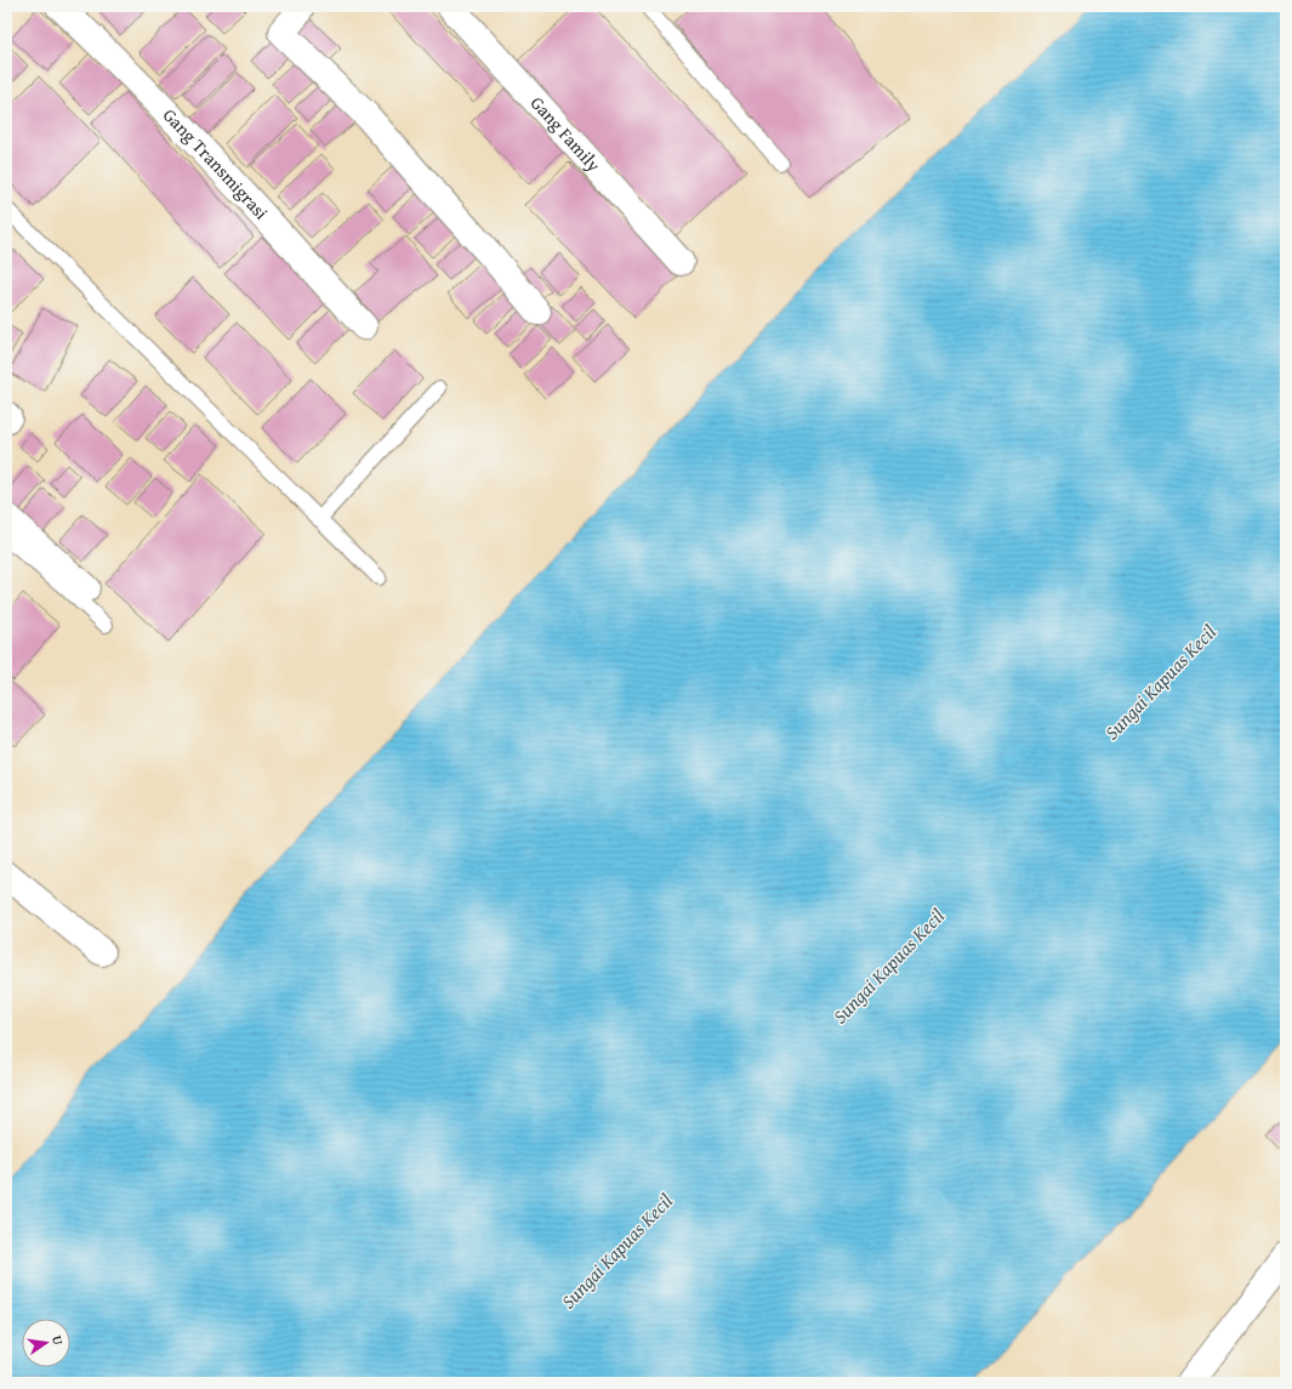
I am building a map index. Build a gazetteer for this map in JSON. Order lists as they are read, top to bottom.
{
  "streets": {
    "street": ["Gang Family", "Gang Transmigrasi"]
  },
  "water": ["Sungai Kapuas Kecil"],
  "north": "right"
}
